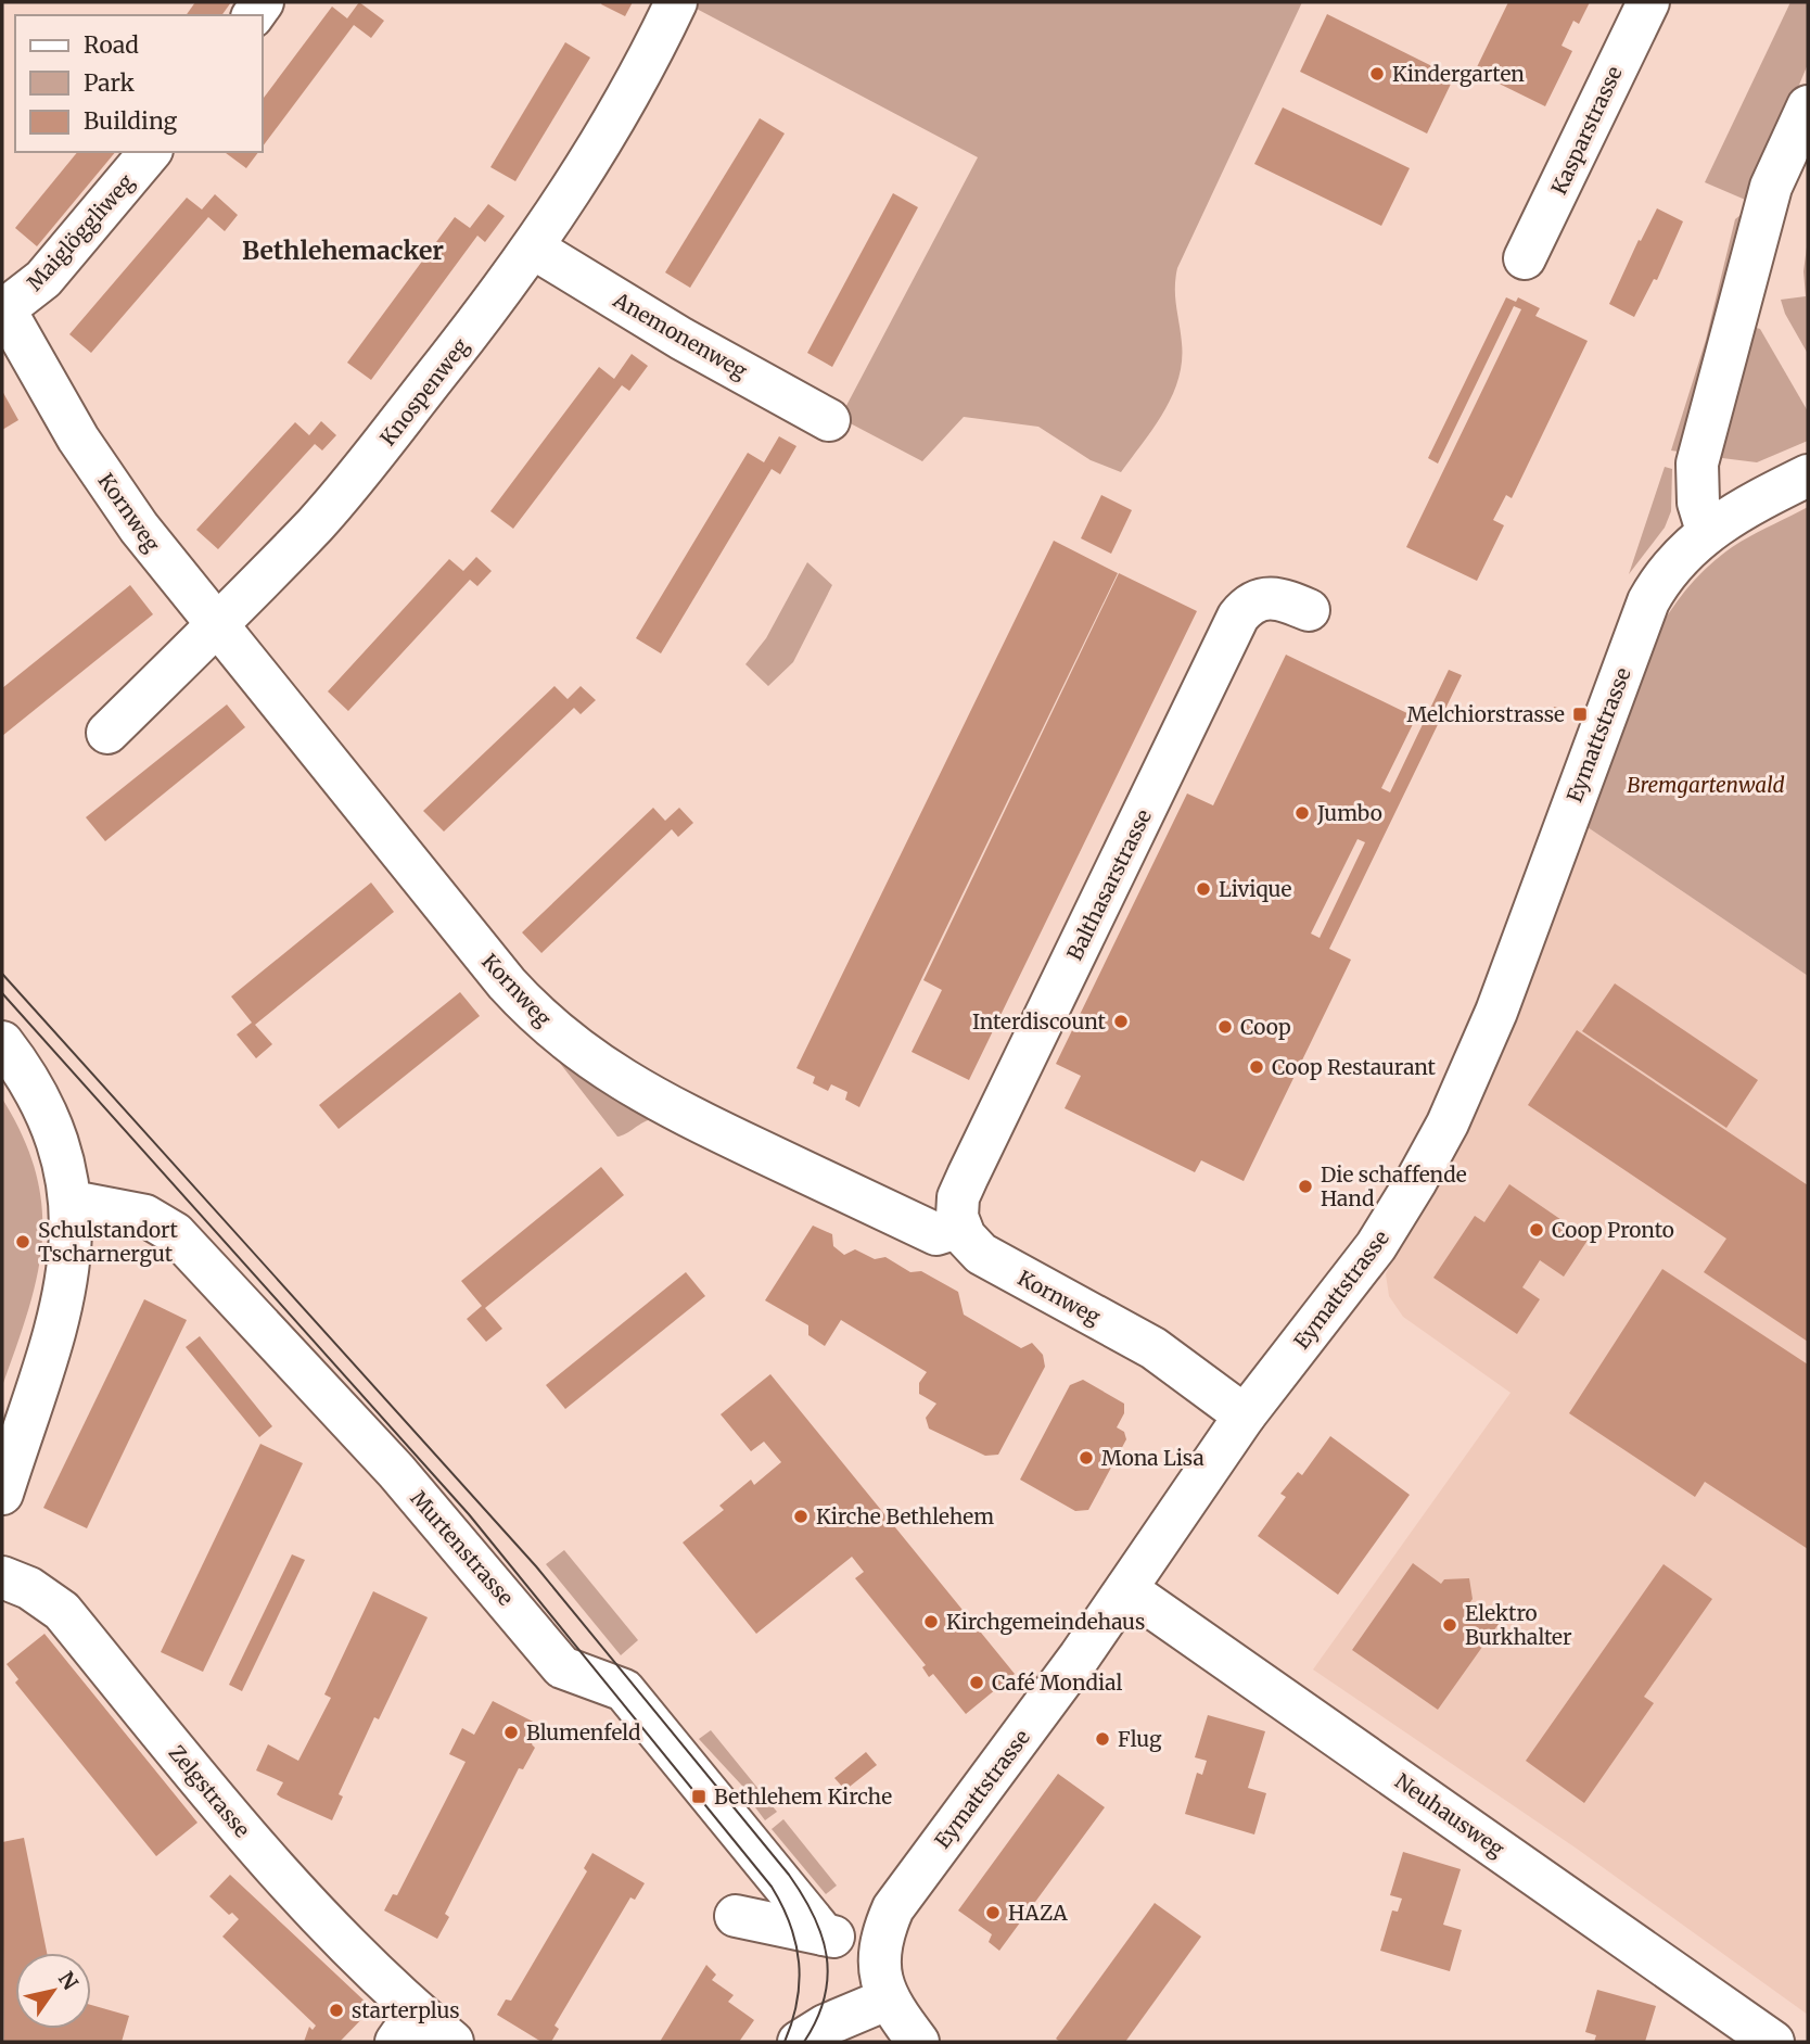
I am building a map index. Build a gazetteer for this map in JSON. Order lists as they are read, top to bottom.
{
  "streets": {
    "street": [
      "Kasparstrasse",
      "Maiglöggliweg",
      "Anemonenweg",
      "Knospenweg",
      "Kornweg",
      "Eymattstrasse",
      "Balthasarstrasse",
      "Murtenstrasse",
      "Zelgstrasse",
      "Neuhausweg"
    ]
  },
  "crossings": [
    ["Maiglöggliweg", "Kornweg"],
    ["Anemonenweg", "Knospenweg"],
    ["Knospenweg", "Kornweg"],
    ["Kornweg", "Eymattstrasse"],
    ["Kornweg", "Balthasarstrasse"],
    ["Eymattstrasse", "Neuhausweg"]
  ],
  "districts": ["Bethlehemacker"],
  "parks": ["Bremgartenwald"],
  "places": {
    "other": [
      "Kindergarten",
      "Jumbo",
      "Livique",
      "Interdiscount",
      "Coop",
      "Coop Restaurant",
      "Die schaffende Hand",
      "Coop Pronto",
      "Schulstandort Tscharnergut",
      "Mona Lisa",
      "Kirche Bethlehem",
      "Kirchgemeindehaus",
      "Elektro Burkhalter",
      "Café Mondial",
      "Blumenfeld",
      "Flug",
      "HAZA",
      "starterplus"
    ],
    "transit": ["Melchiorstrasse", "Bethlehem Kirche"]
  },
  "legend": ["Road", "Park", "Building"],
  "north": "top right"
}
